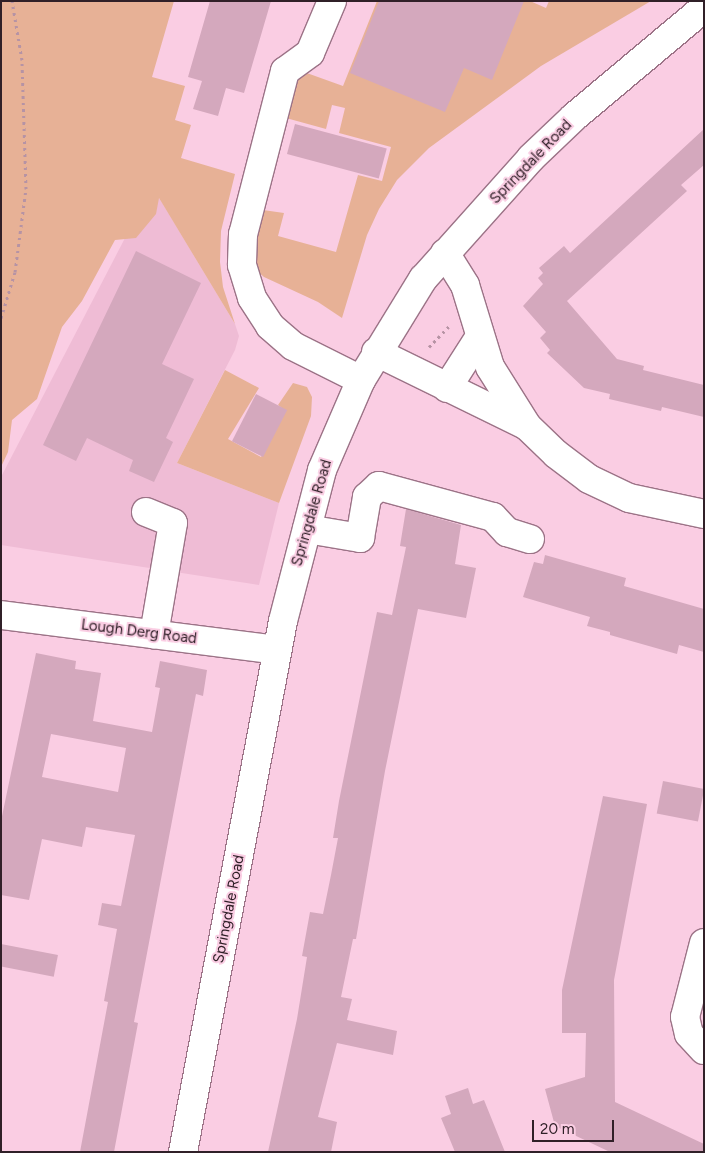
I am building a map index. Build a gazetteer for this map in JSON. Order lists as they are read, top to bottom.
{
  "streets": {
    "street": ["Springdale Road", "Lough Derg Road"]
  },
  "crossings": [
    ["Springdale Road", "Lough Derg Road"]
  ],
  "scale_bar": "20 m"
}
